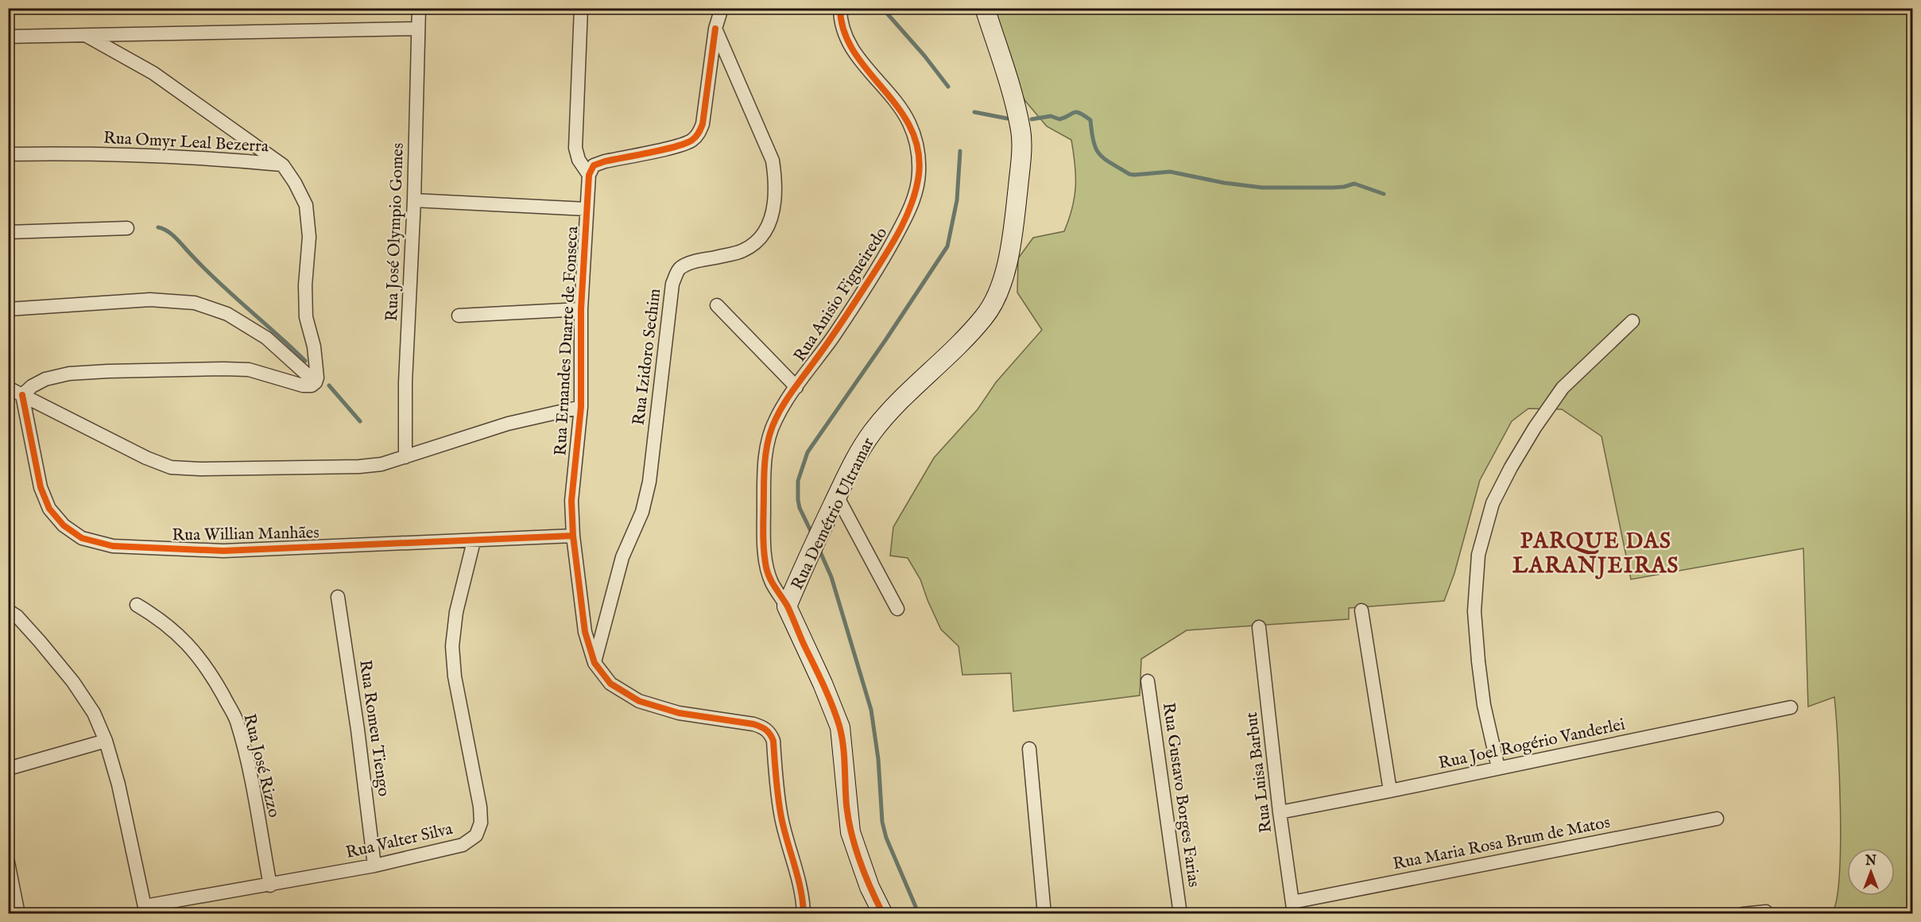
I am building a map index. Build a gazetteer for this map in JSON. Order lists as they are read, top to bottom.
{
  "streets": {
    "street": [
      "Rua Omyr Leal Bezerra",
      "Rua José Olympio Gomes",
      "Rua Anisio Figueiredo",
      "Rua Ernandes Duarte de Fonseca",
      "Rua Izidoro Sechim",
      "Rua Demétrio Ultramar",
      "Rua Willian Manhães",
      "Rua Romeu Tiengo",
      "Rua Joel Rogério Vanderlei",
      "Rua José Rizzo",
      "Rua Luisa Barbut",
      "Rua Gustavo Borges Farias",
      "Rua Valter Silva",
      "Rua Maria Rosa Brum de Matos"
    ]
  },
  "crossings": [
    ["Rua Anisio Figueiredo", "Rua Demétrio Ultramar"],
    ["Rua Ernandes Duarte de Fonseca", "Rua Izidoro Sechim"],
    ["Rua Ernandes Duarte de Fonseca", "Rua Willian Manhães"],
    ["Rua Willian Manhães", "Rua Valter Silva"],
    ["Rua Romeu Tiengo", "Rua Valter Silva"],
    ["Rua Joel Rogério Vanderlei", "Rua Luisa Barbut"],
    ["Rua José Rizzo", "Rua Valter Silva"],
    ["Rua Luisa Barbut", "Rua Maria Rosa Brum de Matos"]
  ],
  "districts": ["PARQUE DAS LARANJEIRAS"],
  "north": "top"
}
